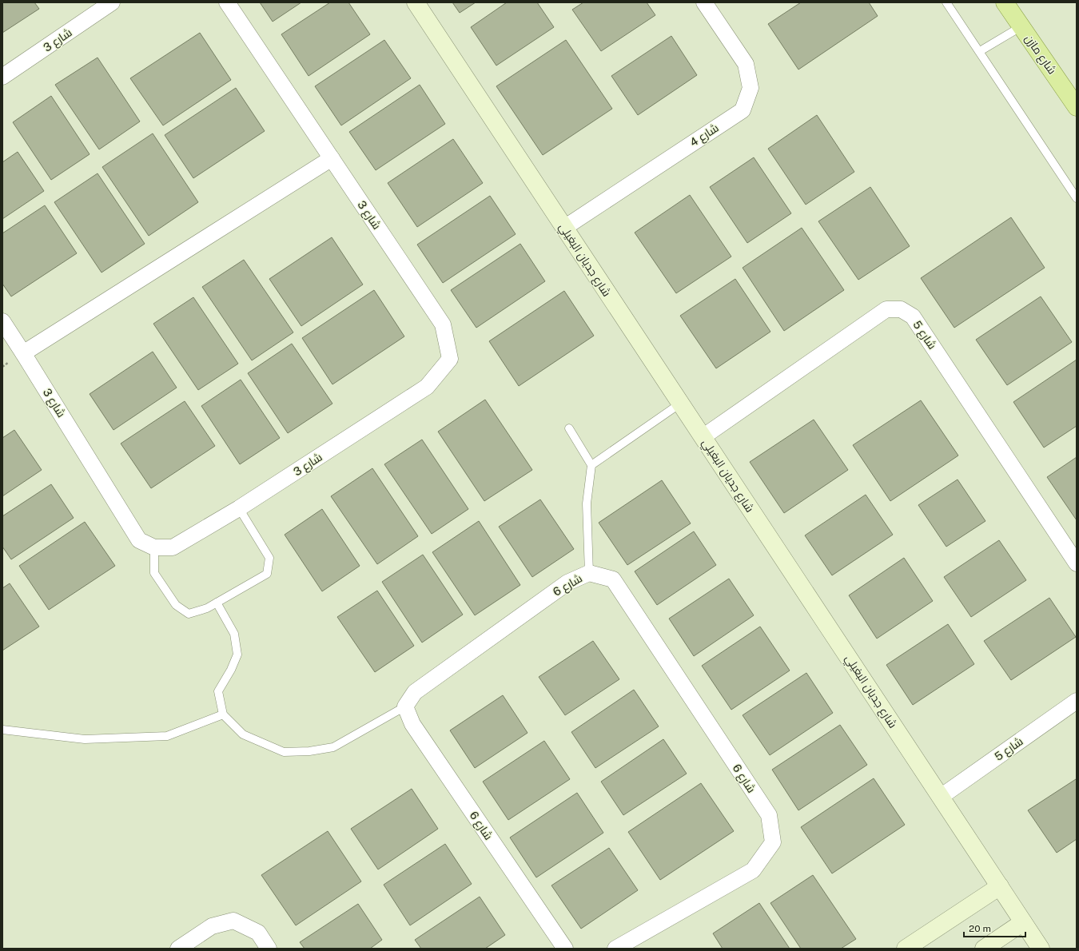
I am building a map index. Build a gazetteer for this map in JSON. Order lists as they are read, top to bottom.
{
  "streets": {
    "main road": ["شارع مازن"],
    "street": [
      "شارع 3",
      "شارع 4",
      "شارع جديان البغيلي",
      "شارع 5",
      "شارع 6"
    ]
  },
  "crossings": [
    ["شارع 4", "شارع جديان البغيلي"],
    ["شارع جديان البغيلي", "شارع 5"]
  ],
  "scale_bar": "20 m"
}
